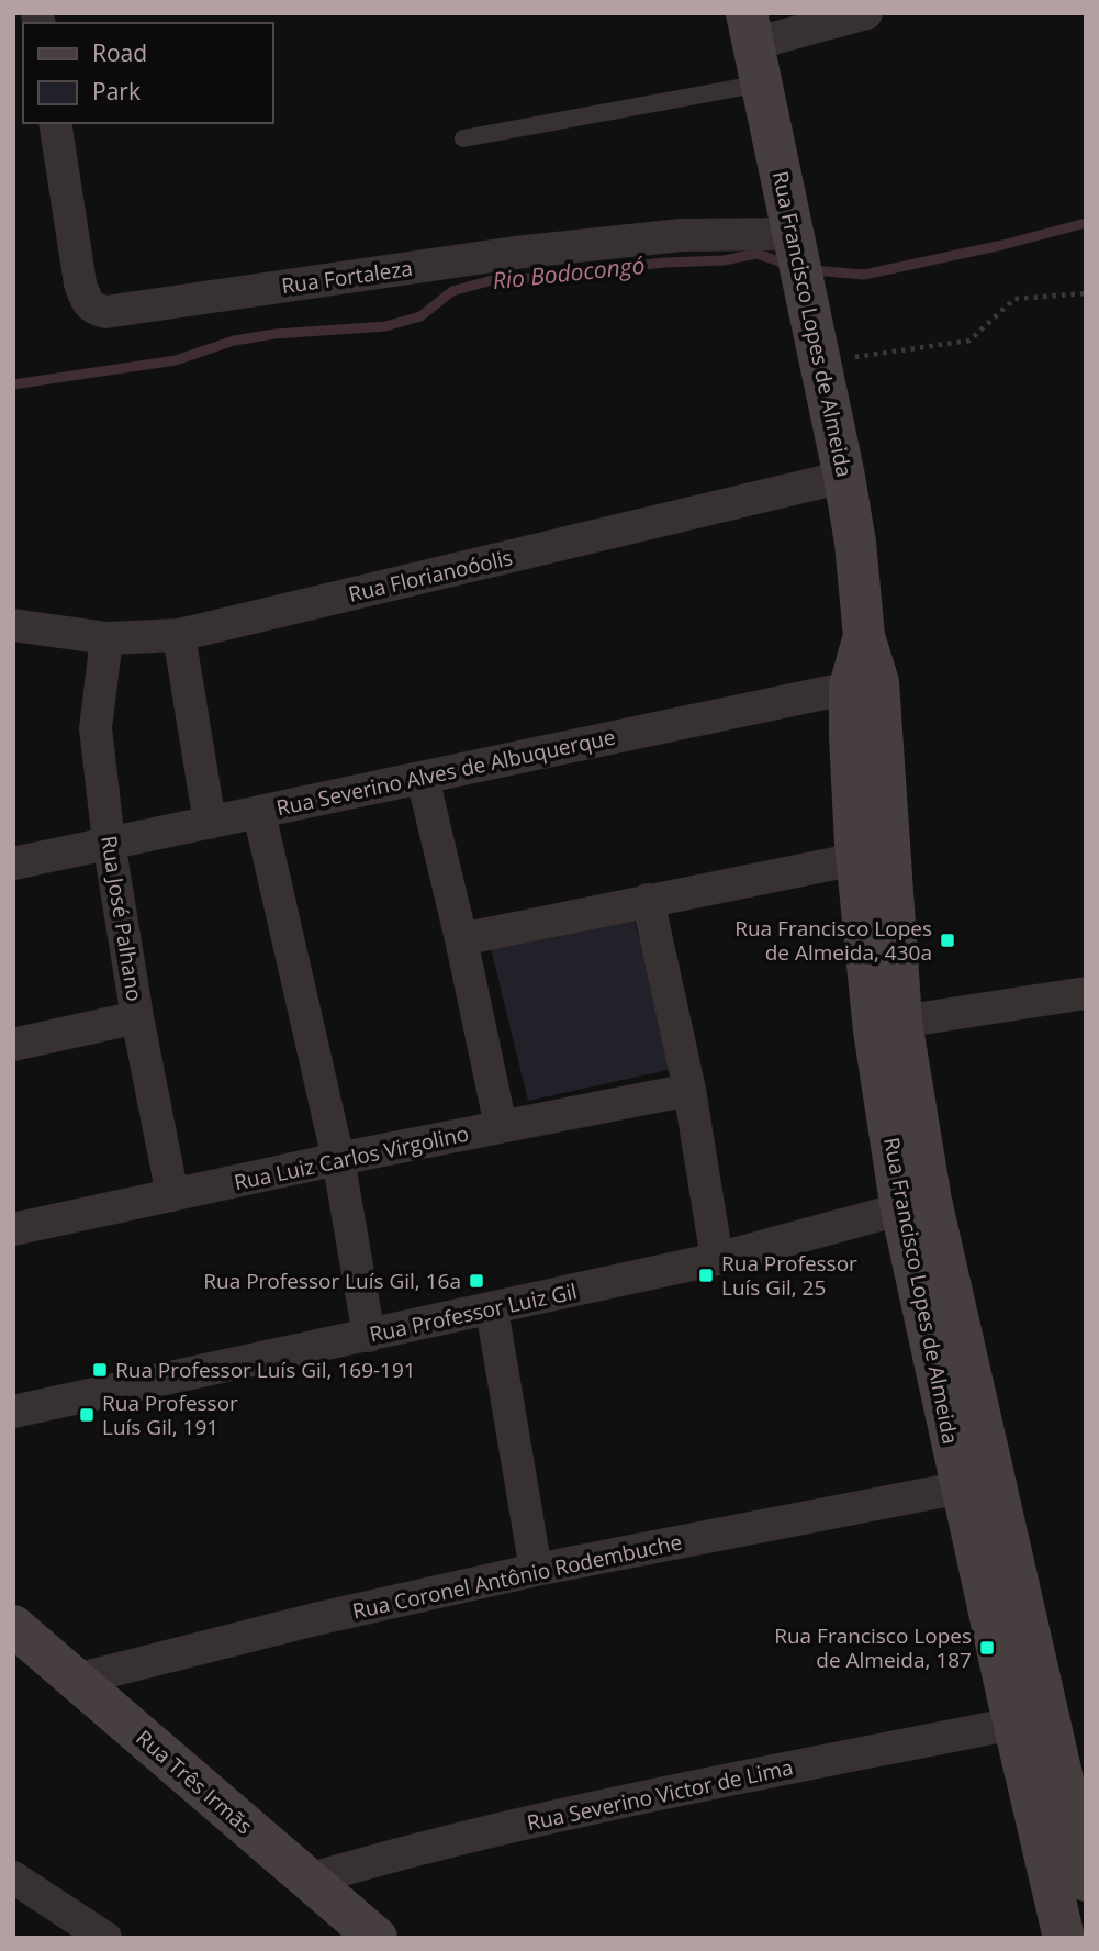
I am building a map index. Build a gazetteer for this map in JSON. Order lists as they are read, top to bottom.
{
  "streets": {
    "main road": ["Rua Francisco Lopes de Almeida", "Rua Três Irmãs"],
    "street": [
      "Rua Fortaleza",
      "Rua Florianoóolis",
      "Rua Severino Alves de Albuquerque",
      "Rua José Palhano",
      "Rua Luiz Carlos Virgolino",
      "Rua Professor Luiz Gil",
      "Rua Coronel Antônio Rodembuche",
      "Rua Severino Victor de Lima"
    ]
  },
  "crossings": [
    ["Rua Fortaleza", "Rua Francisco Lopes de Almeida"],
    ["Rua Francisco Lopes de Almeida", "Rua Florianoóolis"],
    ["Rua Francisco Lopes de Almeida", "Rua Severino Alves de Albuquerque"],
    ["Rua Francisco Lopes de Almeida", "Rua Professor Luiz Gil"],
    ["Rua Francisco Lopes de Almeida", "Rua Coronel Antônio Rodembuche"],
    ["Rua Francisco Lopes de Almeida", "Rua Severino Victor de Lima"],
    ["Rua Florianoóolis", "Rua José Palhano"],
    ["Rua Severino Alves de Albuquerque", "Rua José Palhano"],
    ["Rua José Palhano", "Rua Luiz Carlos Virgolino"],
    ["Rua Coronel Antônio Rodembuche", "Rua Três Irmãs"],
    ["Rua Três Irmãs", "Rua Severino Victor de Lima"]
  ],
  "water": ["Rio Bodocongó"],
  "places": {
    "transit": [
      "Rua Francisco Lopes de Almeida, 430a",
      "Rua Professor Luís Gil, 25",
      "Rua Professor Luís Gil, 16a",
      "Rua Professor Luís Gil, 169-191",
      "Rua Professor Luís Gil, 191",
      "Rua Francisco Lopes de Almeida, 187"
    ]
  },
  "legend": ["Road", "Park"]
}
